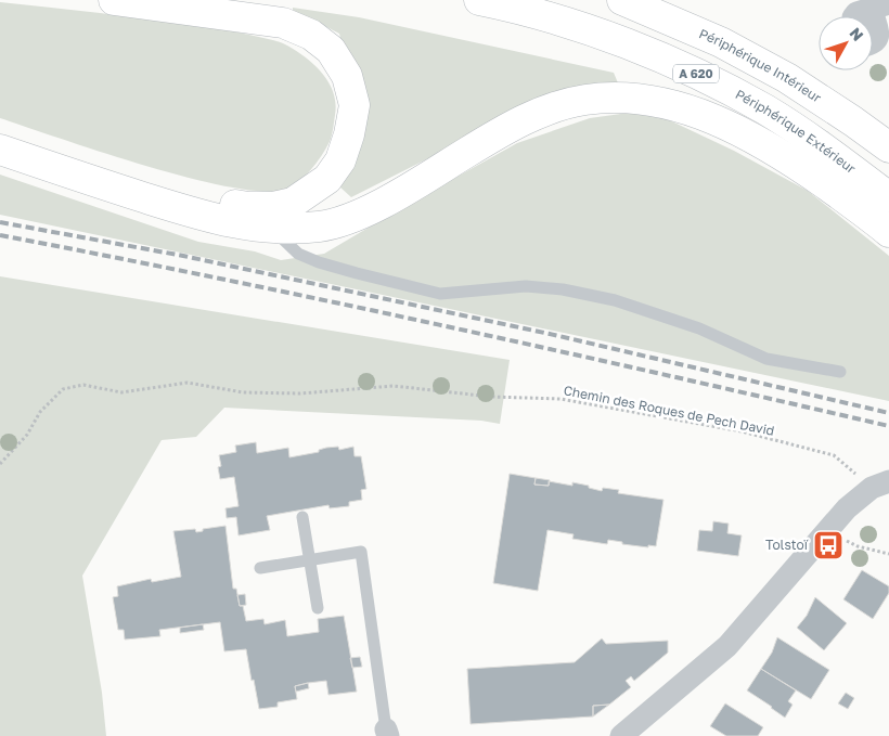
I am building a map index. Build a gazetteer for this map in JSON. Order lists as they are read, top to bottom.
{
  "streets": {
    "highway": ["Périphérique Intérieur", "A 620", "Périphérique Extérieur"],
    "path": ["Chemin des Roques de Pech David"]
  },
  "places": {
    "bus stop": ["Tolstoï"]
  },
  "north": "top right"
}
